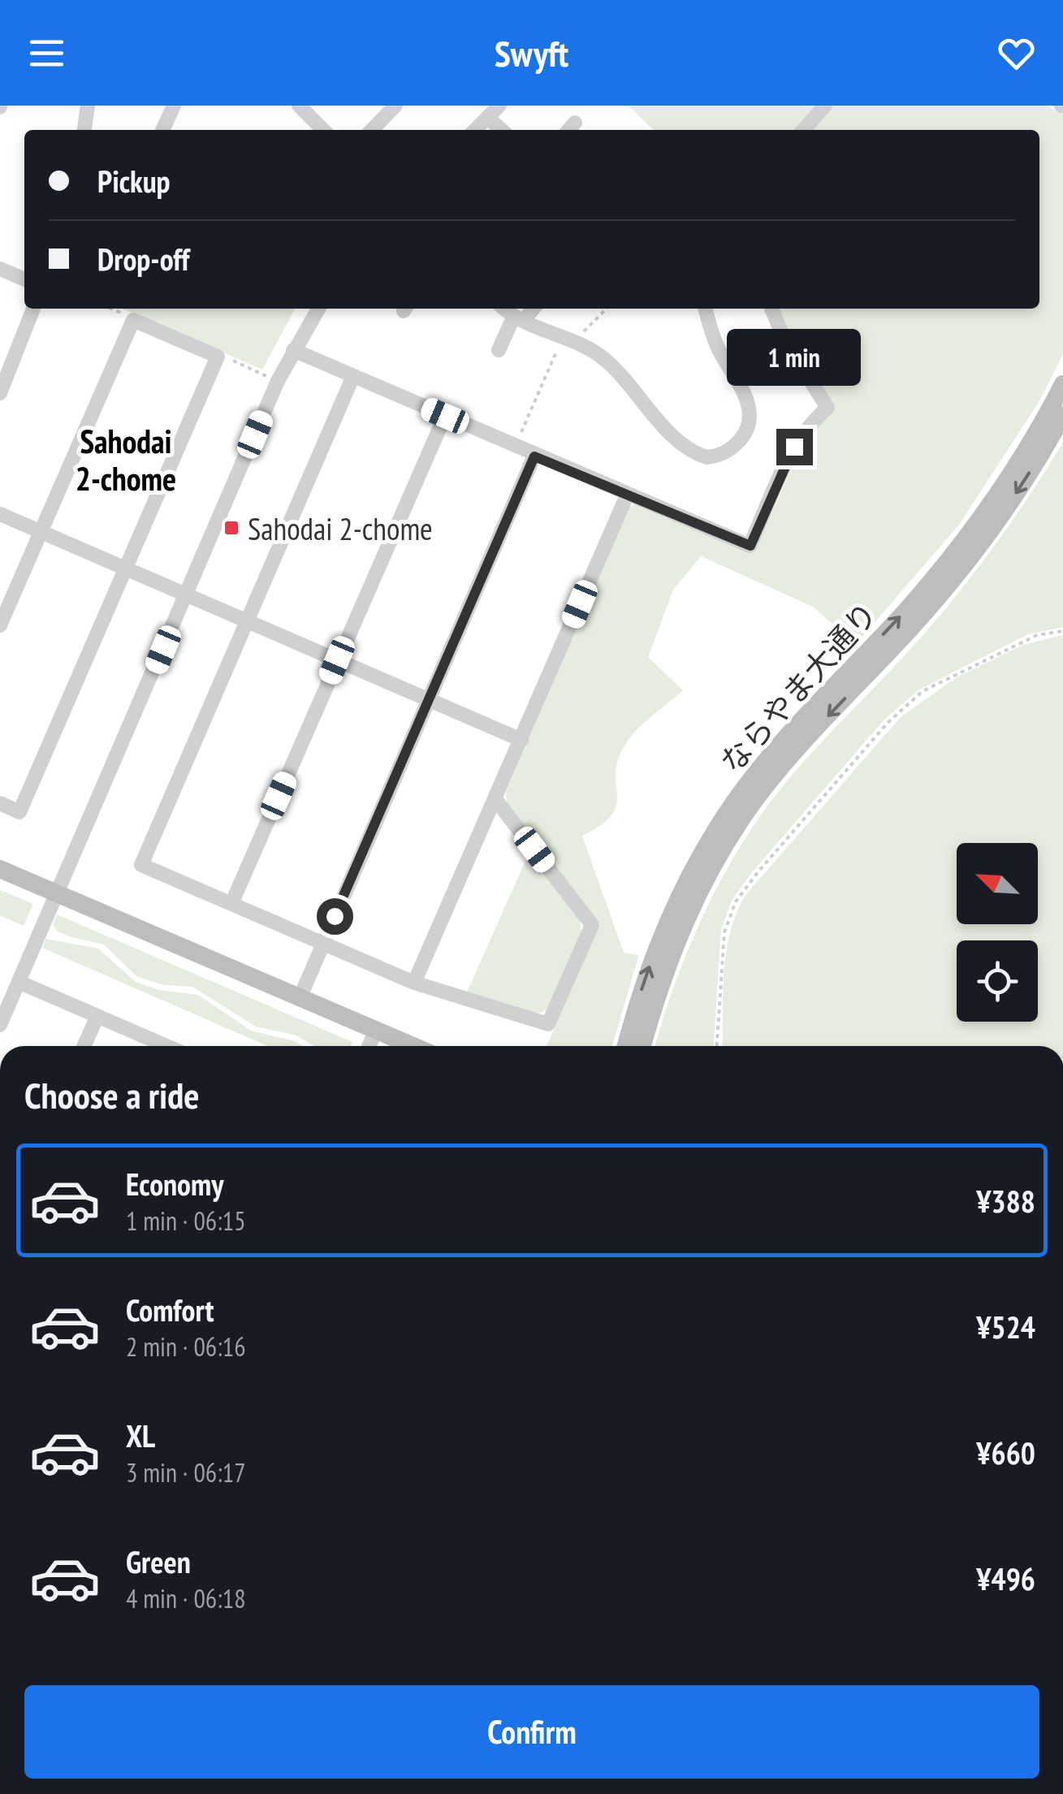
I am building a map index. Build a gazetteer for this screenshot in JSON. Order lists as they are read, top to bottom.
{
  "streets": {
    "street": ["ならやま大通り"]
  },
  "districts": ["Sahodai 2-chome"],
  "places": {
    "transit": ["Sahodai 2-chome"]
  },
  "north": "top left",
  "page": {
    "header": "Swyft",
    "banner": ["Pickup", "Drop-off"],
    "bubble": "1 min",
    "heading": "Choose a ride",
    "list": [
      {
        "name": "Economy",
        "note": "1 min · 06:15",
        "value": "¥388"
      },
      {
        "name": "Comfort",
        "note": "2 min · 06:16",
        "value": "¥524"
      },
      {
        "name": "XL",
        "note": "3 min · 06:17",
        "value": "¥660"
      },
      {
        "name": "Green",
        "note": "4 min · 06:18",
        "value": "¥496"
      }
    ],
    "buttons": "Confirm"
  }
}
